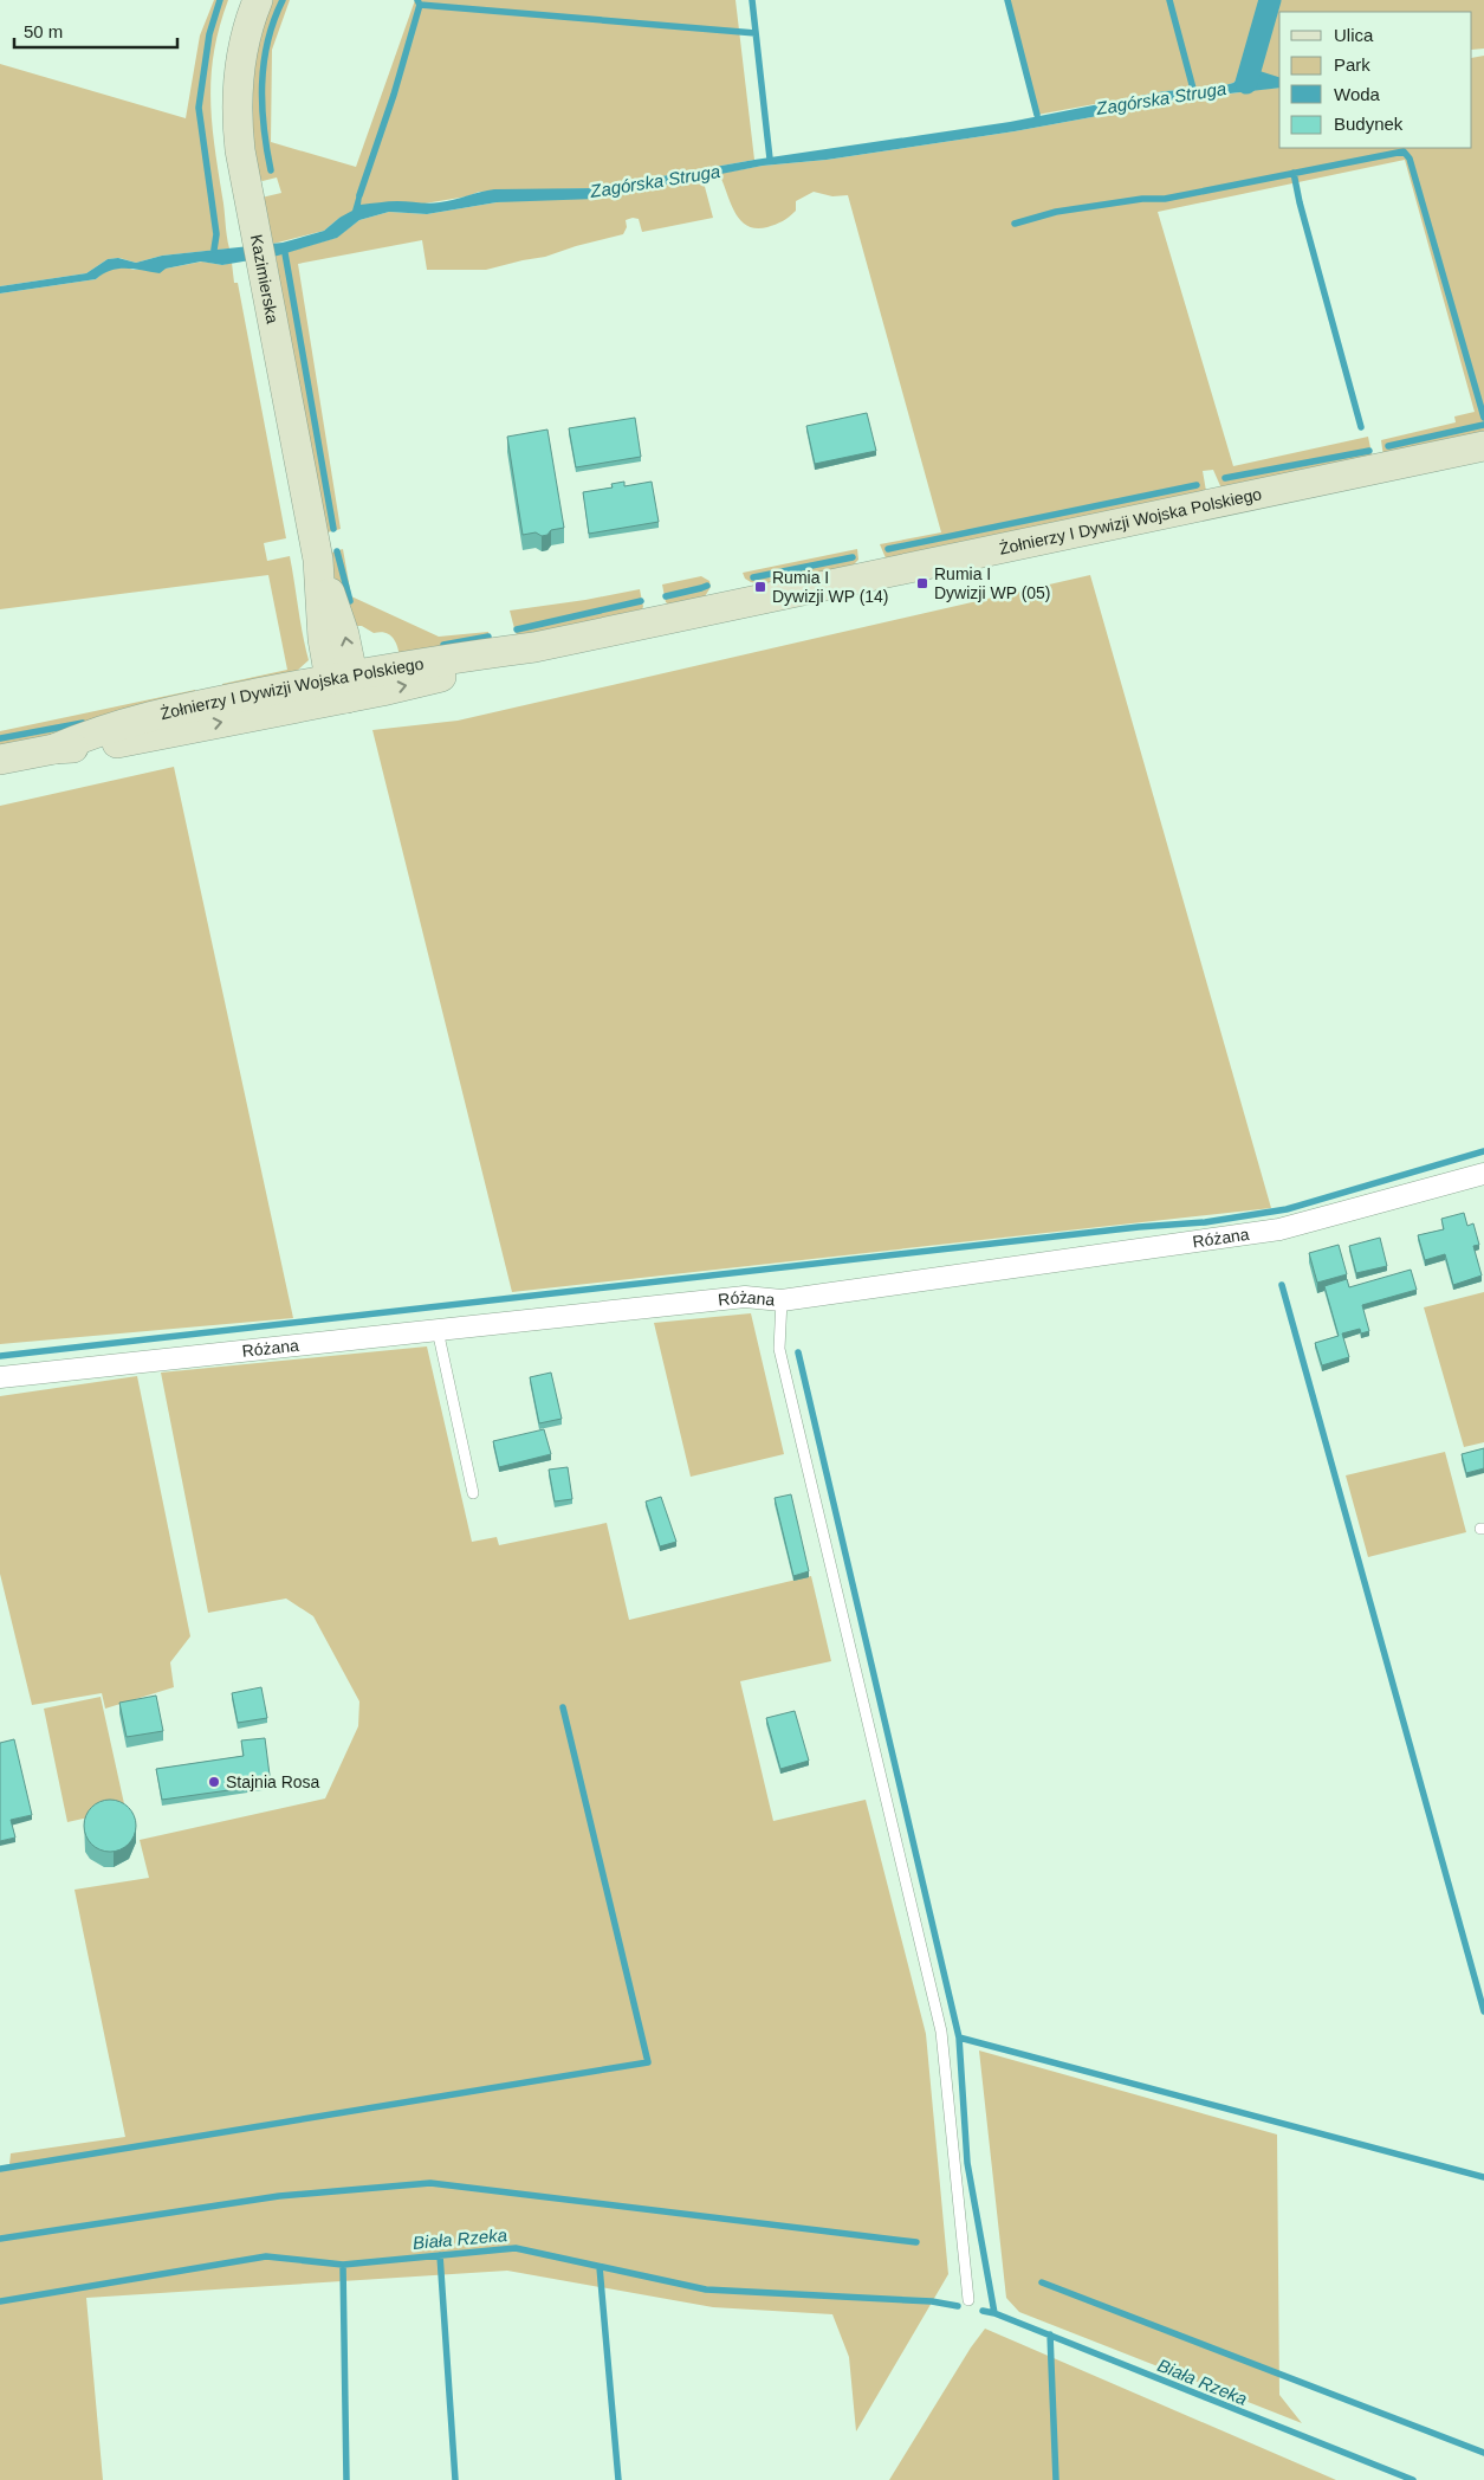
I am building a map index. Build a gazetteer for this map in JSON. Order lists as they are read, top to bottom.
{
  "streets": {
    "street": ["Kazimierska", "Żołnierzy I Dywizji Wojska Polskiego", "Różana"]
  },
  "crossings": [
    ["Kazimierska", "Żołnierzy I Dywizji Wojska Polskiego"]
  ],
  "water": ["Zagórska Struga", "Biała Rzeka"],
  "places": {
    "transit": ["Rumia I Dywizji WP (05)", "Rumia I Dywizji WP (14)"],
    "other": ["Stajnia Rosa"]
  },
  "legend": [
    "Ulica",
    "Park",
    "Woda",
    "Budynek"
  ],
  "scale_bar": "50 m"
}
